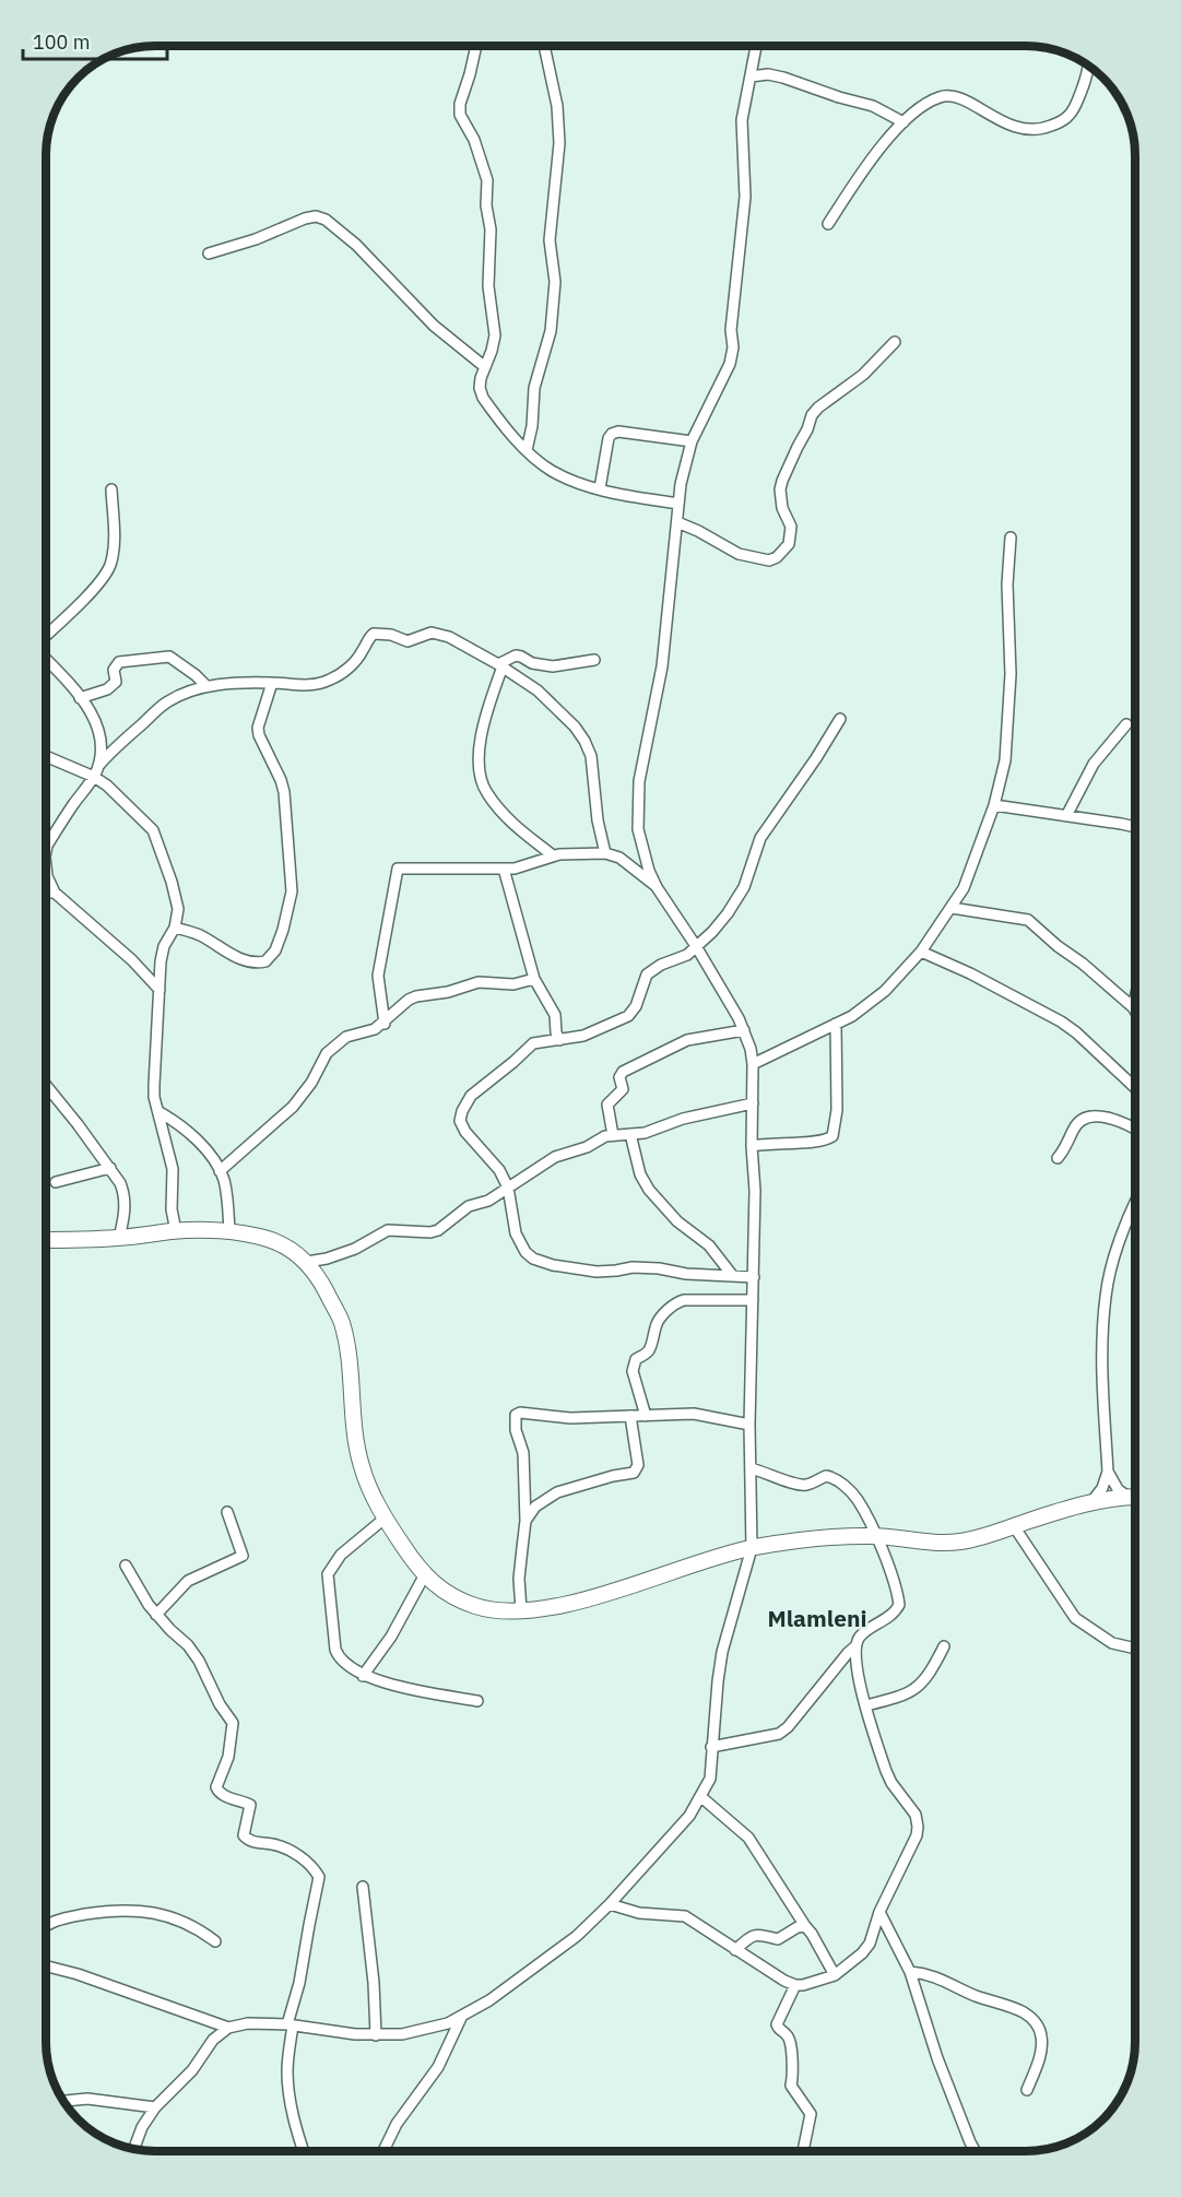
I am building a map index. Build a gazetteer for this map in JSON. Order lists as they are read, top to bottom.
{
  "districts": ["Mlamleni"],
  "scale_bar": "100 m"
}
